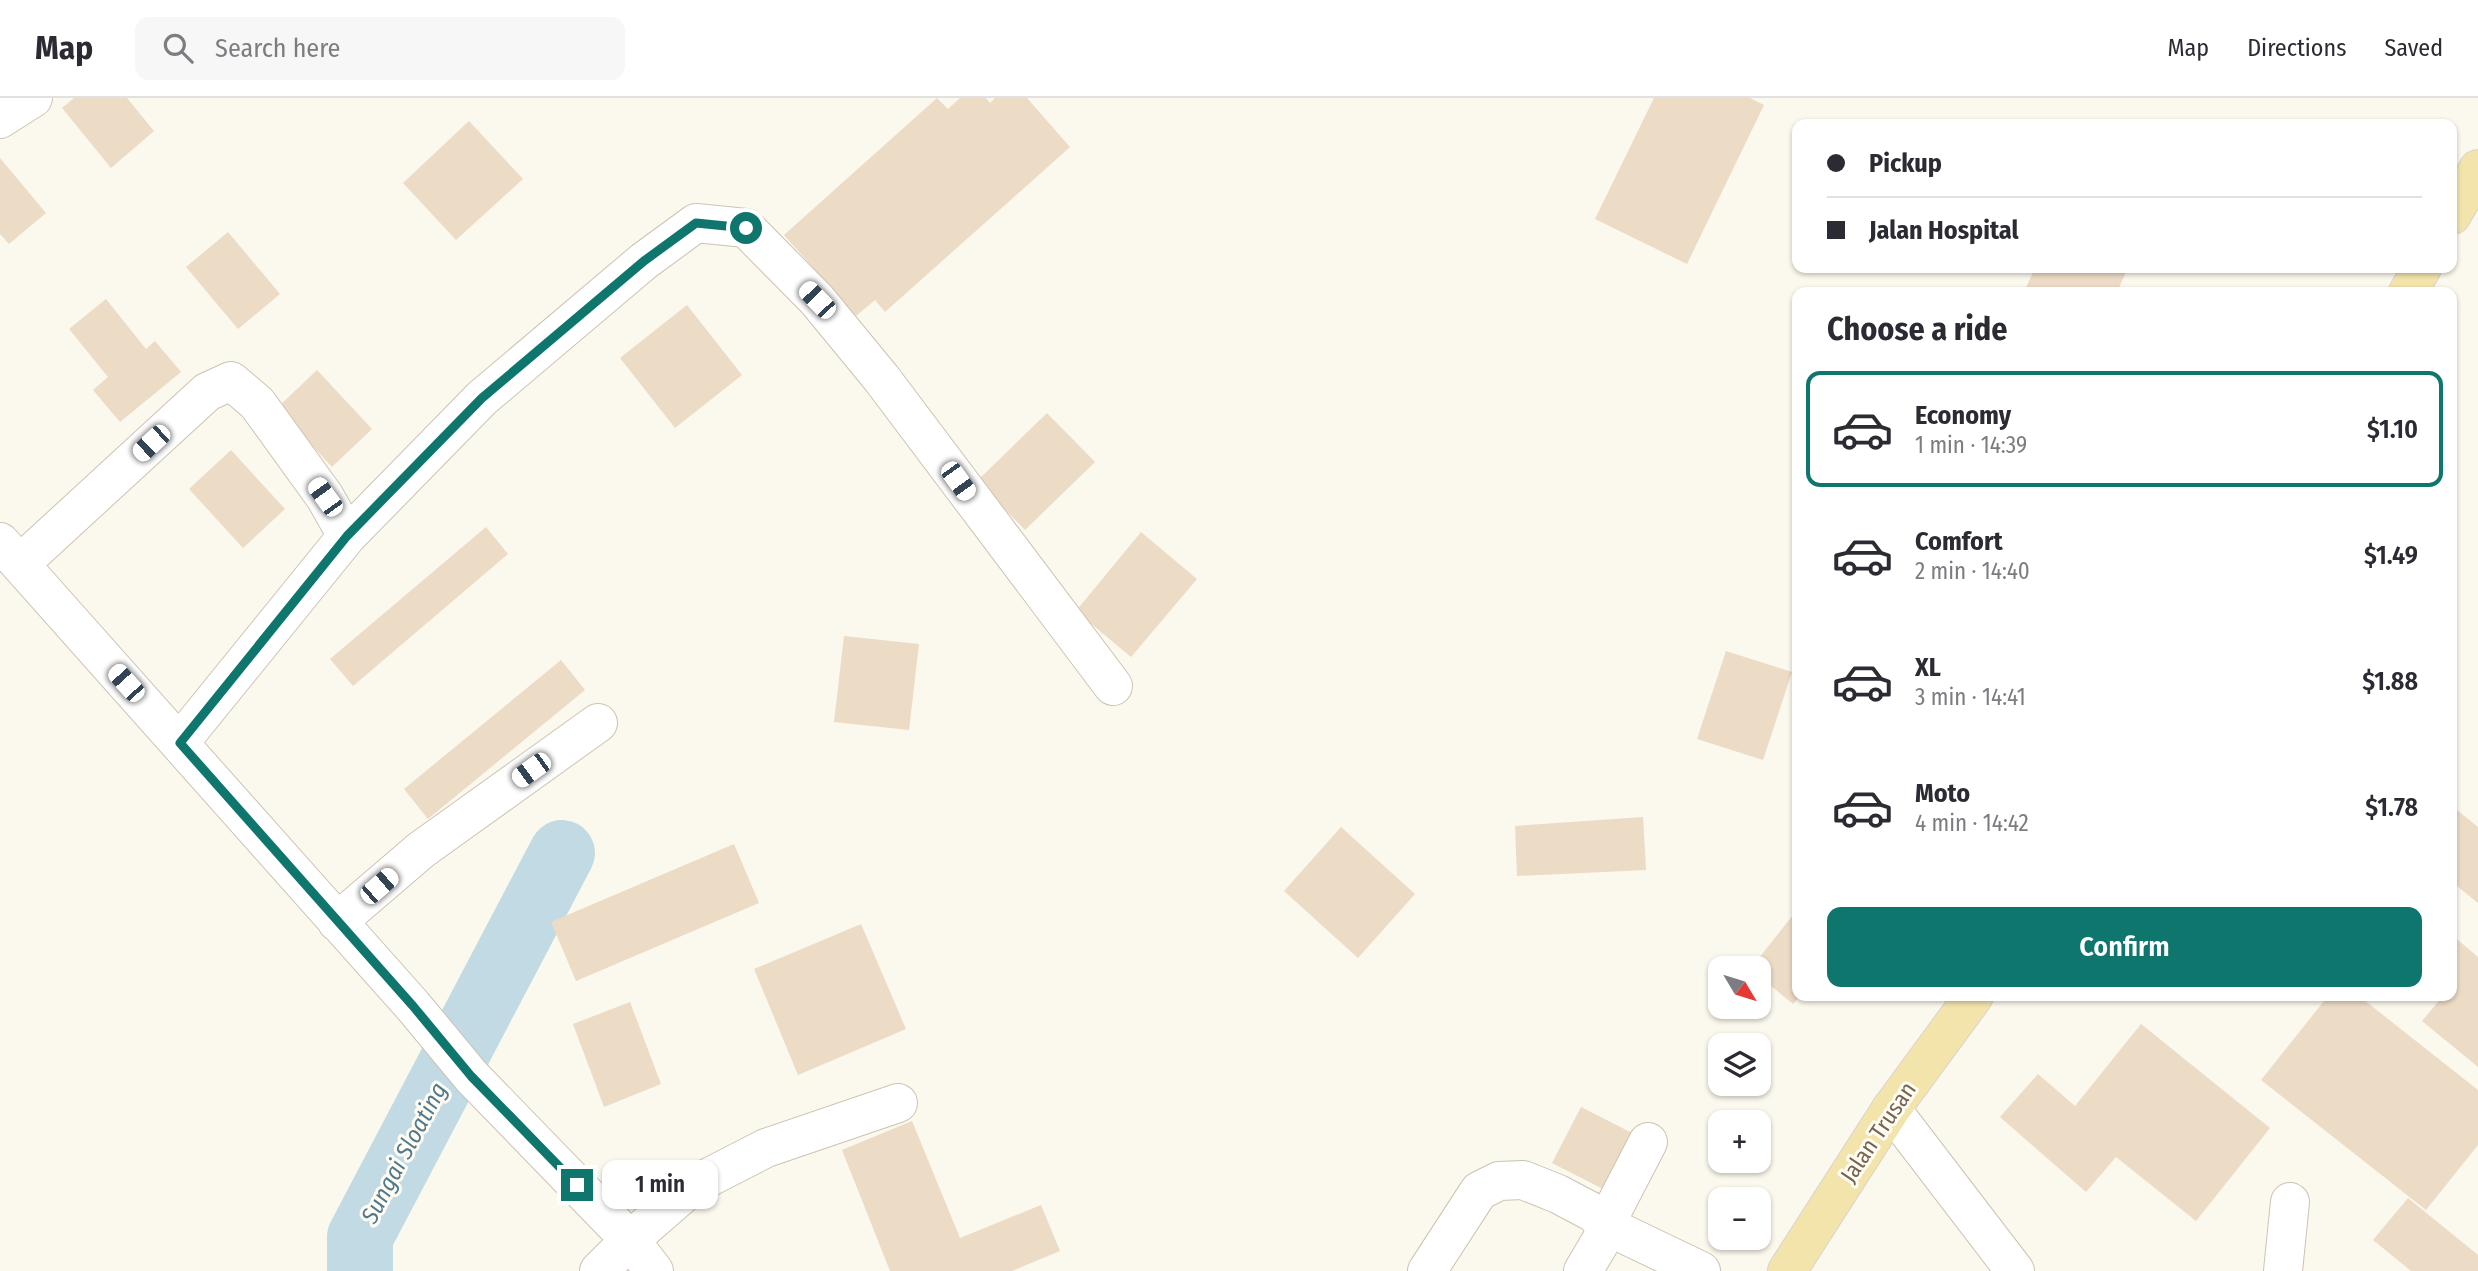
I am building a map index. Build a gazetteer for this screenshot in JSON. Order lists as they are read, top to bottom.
{
  "streets": {
    "main road": ["Jalan Trusan"]
  },
  "water": ["Sungai Sloating"],
  "north": "bottom right",
  "page": {
    "header": "Map",
    "search": "Search here",
    "nav": ["Map", "Directions", "Saved"],
    "banner": ["Pickup", "Jalan Hospital"],
    "heading": "Choose a ride",
    "list": [
      {
        "name": "Economy",
        "note": "1 min · 14:39",
        "value": "$1.10"
      },
      {
        "name": "Comfort",
        "note": "2 min · 14:40",
        "value": "$1.49"
      },
      {
        "name": "XL",
        "note": "3 min · 14:41",
        "value": "$1.88"
      },
      {
        "name": "Moto",
        "note": "4 min · 14:42",
        "value": "$1.78"
      }
    ],
    "buttons": "Confirm",
    "map_buttons": ["+", "−"],
    "bubble": "1 min"
  }
}
